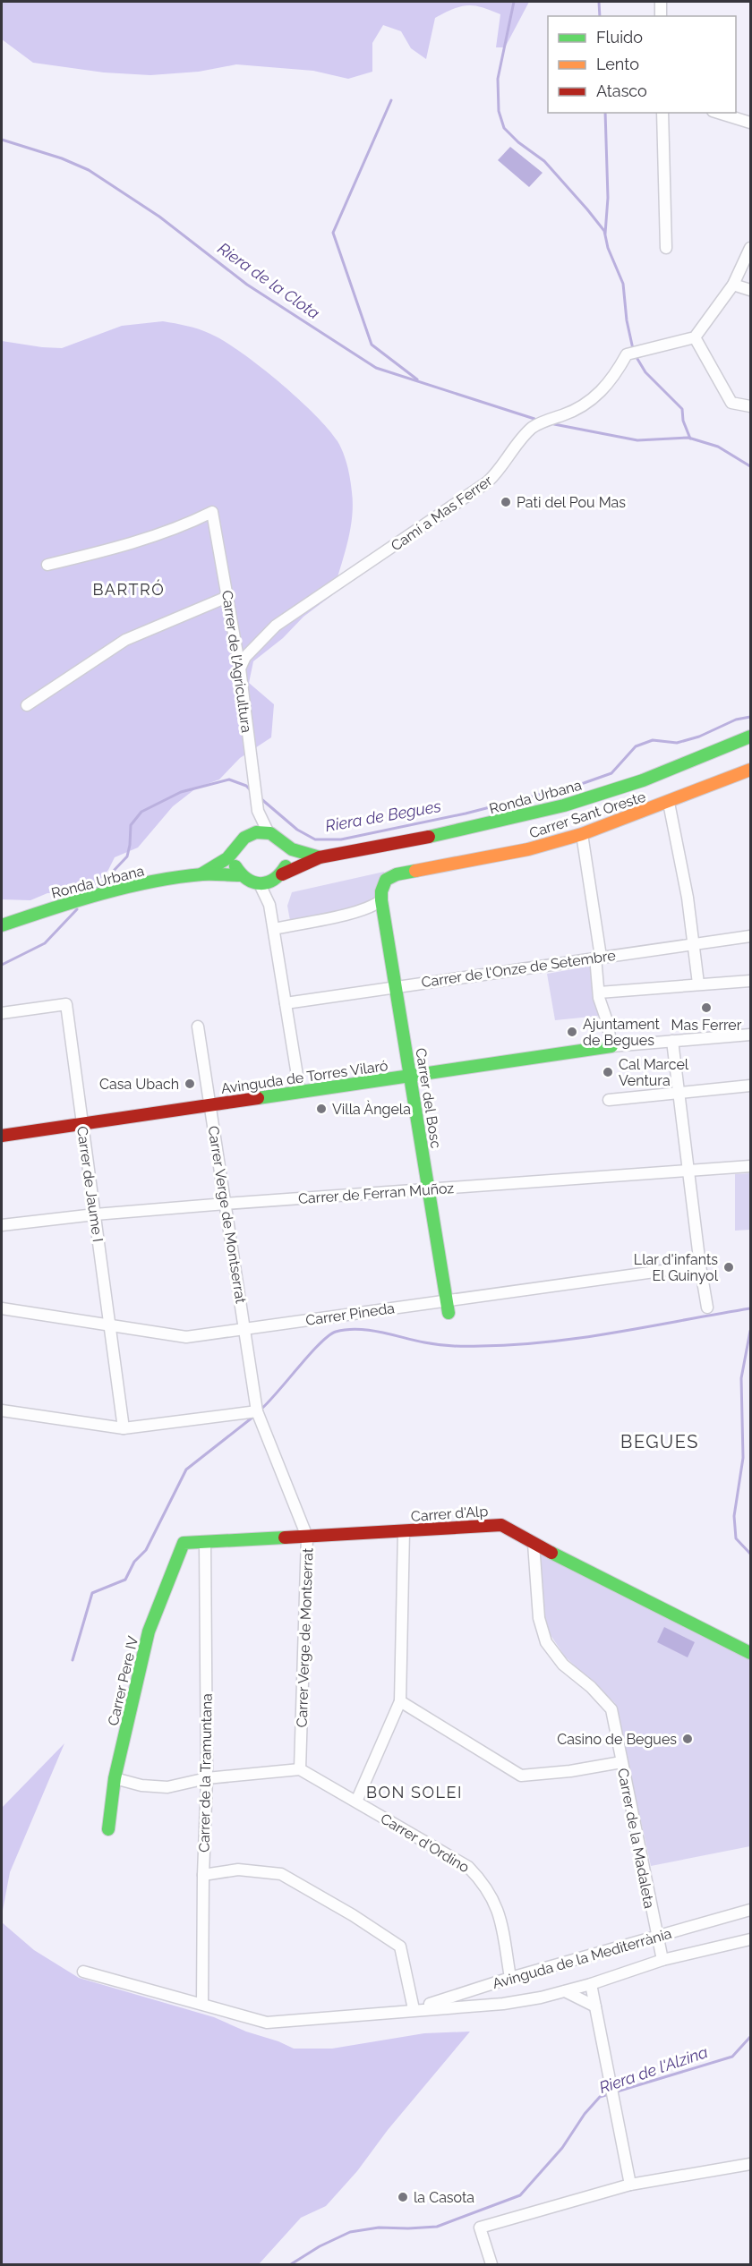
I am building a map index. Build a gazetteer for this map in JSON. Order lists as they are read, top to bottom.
{
  "streets": {
    "street": [
      "Camí a Mas Ferrer",
      "Carrer de l'Agricultura",
      "Ronda Urbana",
      "Carrer Sant Oreste",
      "Carrer de l'Onze de Setembre",
      "Avinguda de Torres Vilaró",
      "Carrer del Bosc",
      "Carrer de Jaume I",
      "Carrer de Ferran Muñoz",
      "Carrer Verge de Montserrat",
      "Carrer Pineda",
      "Carrer d'Alp",
      "Carrer Pere IV",
      "Carrer de la Tramuntana",
      "Carrer de la Madaleta",
      "Carrer d'Ordino",
      "Avinguda de la Mediterrània"
    ]
  },
  "crossings": [
    ["Camí a Mas Ferrer", "Carrer de l'Agricultura"],
    ["Carrer de l'Agricultura", "Ronda Urbana"],
    ["Carrer Sant Oreste", "Carrer del Bosc"],
    ["Carrer de l'Onze de Setembre", "Carrer del Bosc"],
    ["Avinguda de Torres Vilaró", "Carrer del Bosc"],
    ["Avinguda de Torres Vilaró", "Carrer de Jaume I"],
    ["Avinguda de Torres Vilaró", "Carrer Verge de Montserrat"],
    ["Carrer del Bosc", "Carrer de Ferran Muñoz"],
    ["Carrer del Bosc", "Carrer Pineda"],
    ["Carrer de Jaume I", "Carrer de Ferran Muñoz"],
    ["Carrer de Jaume I", "Carrer Pineda"],
    ["Carrer de Ferran Muñoz", "Carrer Verge de Montserrat"],
    ["Carrer Verge de Montserrat", "Carrer Pineda"],
    ["Carrer Verge de Montserrat", "Carrer d'Alp"],
    ["Carrer Verge de Montserrat", "Carrer d'Ordino"],
    ["Carrer d'Alp", "Carrer Pere IV"],
    ["Carrer d'Alp", "Carrer de la Tramuntana"],
    ["Carrer d'Alp", "Carrer de la Madaleta"],
    ["Carrer de la Tramuntana", "Avinguda de la Mediterrània"],
    ["Carrer de la Madaleta", "Avinguda de la Mediterrània"],
    ["Carrer d'Ordino", "Avinguda de la Mediterrània"]
  ],
  "districts": ["BARTRÓ", "BEGUES", "BON SOLEI"],
  "water": ["Riera de la Clota", "Riera de Begues", "Riera de l'Alzina"],
  "places": [
    "Pati del Pou Mas",
    "Mas Ferrer",
    "Ajuntament de Begues",
    "Cal Marcel Ventura",
    "Casa Ubach",
    "Villa Àngela",
    "Llar d'infants El Guinyol",
    "Casino de Begues",
    "la Casota"
  ],
  "legend": ["Fluido", "Lento", "Atasco"]
}
